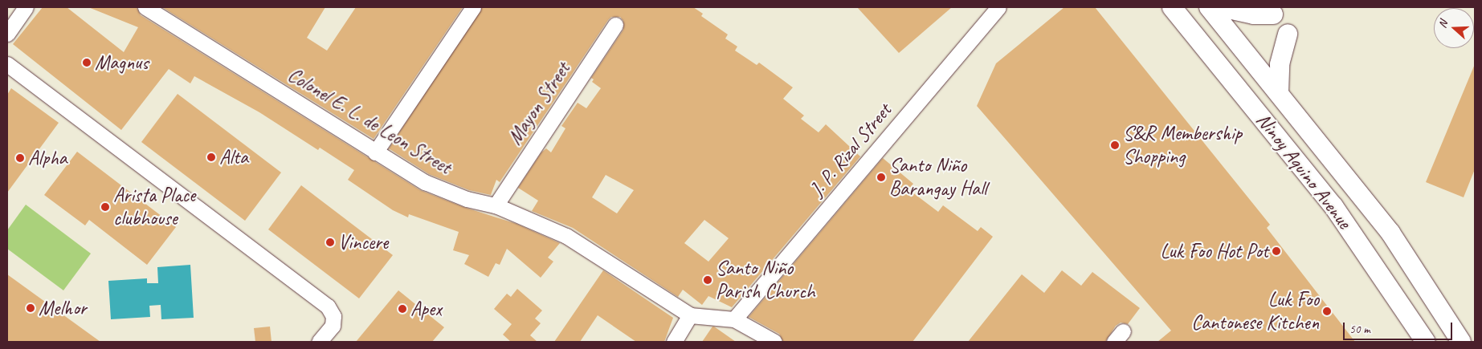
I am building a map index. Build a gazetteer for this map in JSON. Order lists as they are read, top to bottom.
{
  "streets": {
    "main road": ["Ninoy Aquino Avenue"],
    "street": ["Mayon Street", "Colonel E. L. de Leon Street", "J. P. Rizal Street"]
  },
  "crossings": [
    ["Mayon Street", "Colonel E. L. de Leon Street"],
    ["Colonel E. L. de Leon Street", "J. P. Rizal Street"]
  ],
  "places": [
    "Magnus",
    "S&R Membership Shopping",
    "Alta",
    "Alpha",
    "Santo Niño Barangay Hall",
    "Arista Place clubhouse",
    "Vincere",
    "Luk Foo Hot Pot",
    "Santo Niño Parish Church",
    "Melhor",
    "Apex",
    "Luk Foo Cantonese Kitchen"
  ],
  "scale_bar": "50 m",
  "north": "left"
}
